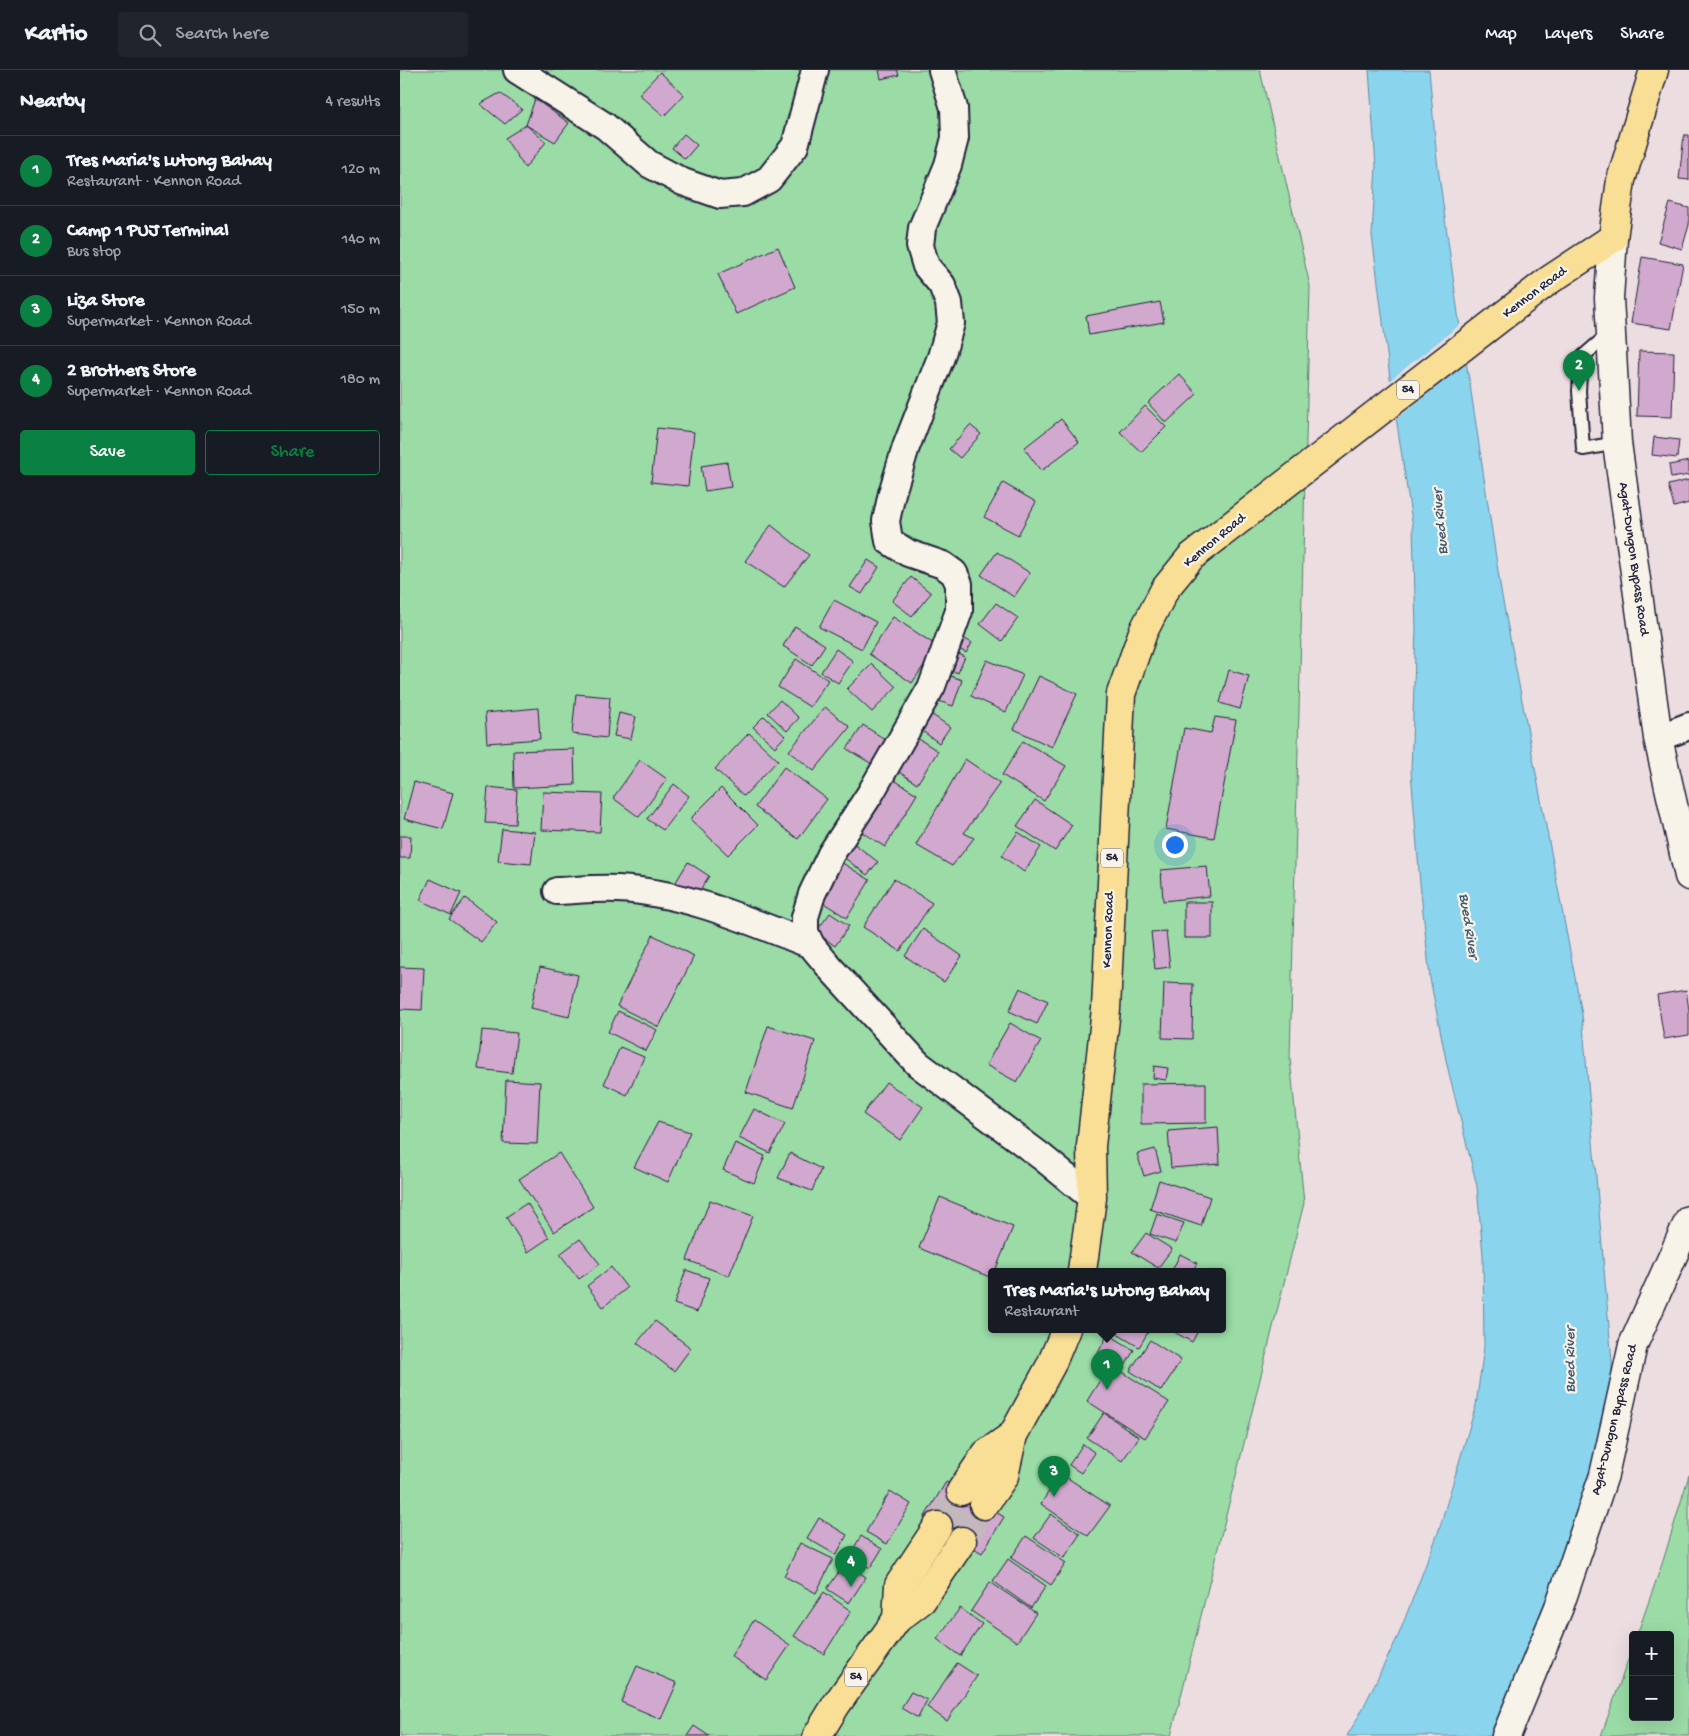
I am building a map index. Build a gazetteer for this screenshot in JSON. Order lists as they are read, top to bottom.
{
  "streets": {
    "highway": ["Kennon Road", "54"],
    "street": ["Agat-Dungon Bypass Road"]
  },
  "crossings": [
    ["Kennon Road", "Agat-Dungon Bypass Road"]
  ],
  "water": ["Bued River"],
  "page": {
    "header": "Kartio",
    "search": "Search here",
    "nav": ["Map", "Layers", "Share"],
    "heading": ["Nearby", "4 results"],
    "list": [
      {
        "mark": "1",
        "name": "Tres Maria's Lutong Bahay",
        "note": "Restaurant · Kennon Road",
        "value": "120 m"
      },
      {
        "mark": "2",
        "name": "Camp 1 PUJ Terminal",
        "note": "Bus stop",
        "value": "140 m"
      },
      {
        "mark": "3",
        "name": "Liza Store",
        "note": "Supermarket · Kennon Road",
        "value": "150 m"
      },
      {
        "mark": "4",
        "name": "2 Brothers Store",
        "note": "Supermarket · Kennon Road",
        "value": "180 m"
      }
    ],
    "pins": [
      "2",
      "1",
      "3",
      "4"
    ],
    "buttons": ["Save", "Share"],
    "popup": ["Tres Maria's Lutong Bahay", "Restaurant"],
    "map_buttons": ["+", "−"]
  }
}
